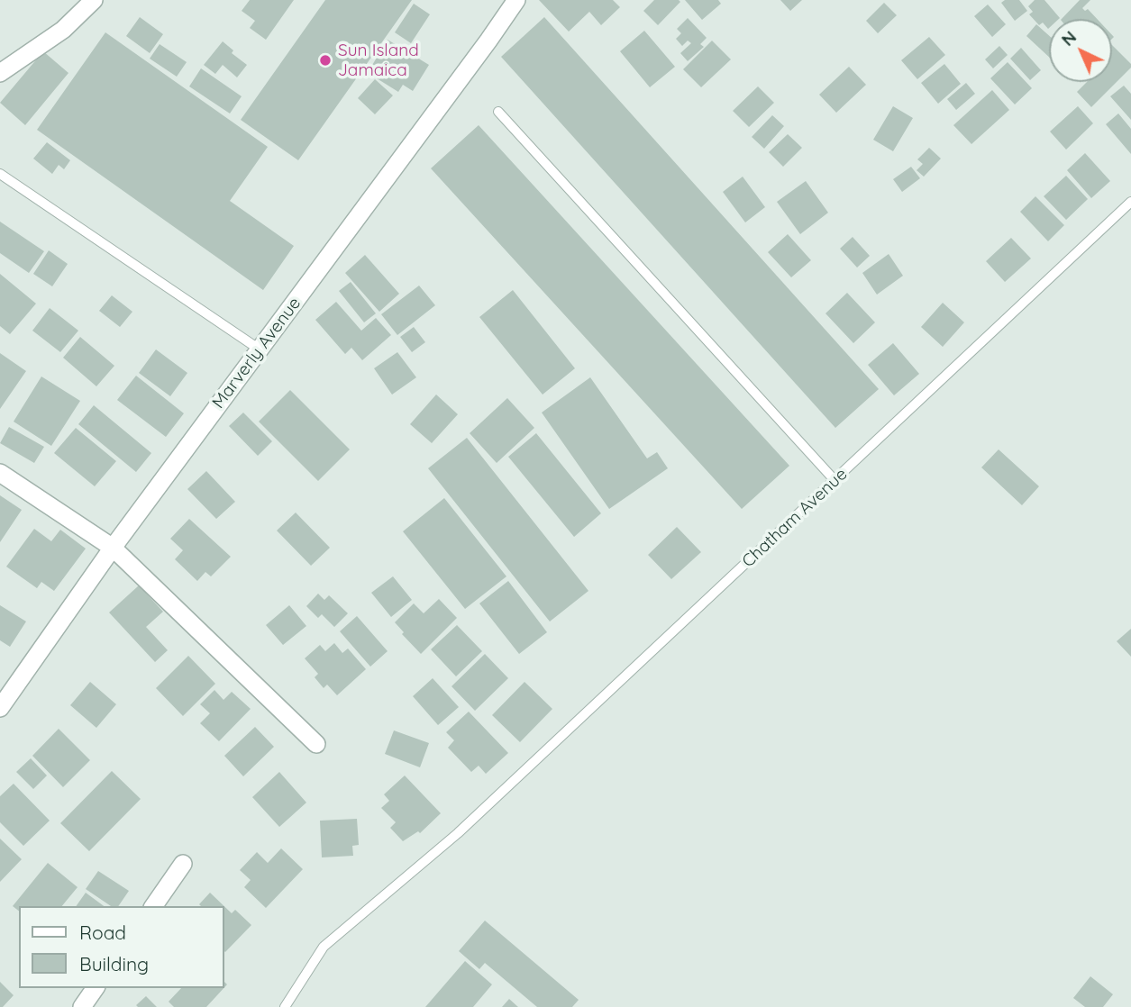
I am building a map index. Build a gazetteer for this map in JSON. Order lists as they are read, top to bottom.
{
  "streets": {
    "street": ["Marverly Avenue"],
    "lane": ["Chatham Avenue"]
  },
  "places": ["Sun Island Jamaica"],
  "legend": ["Road", "Building"],
  "north": "top left"
}
